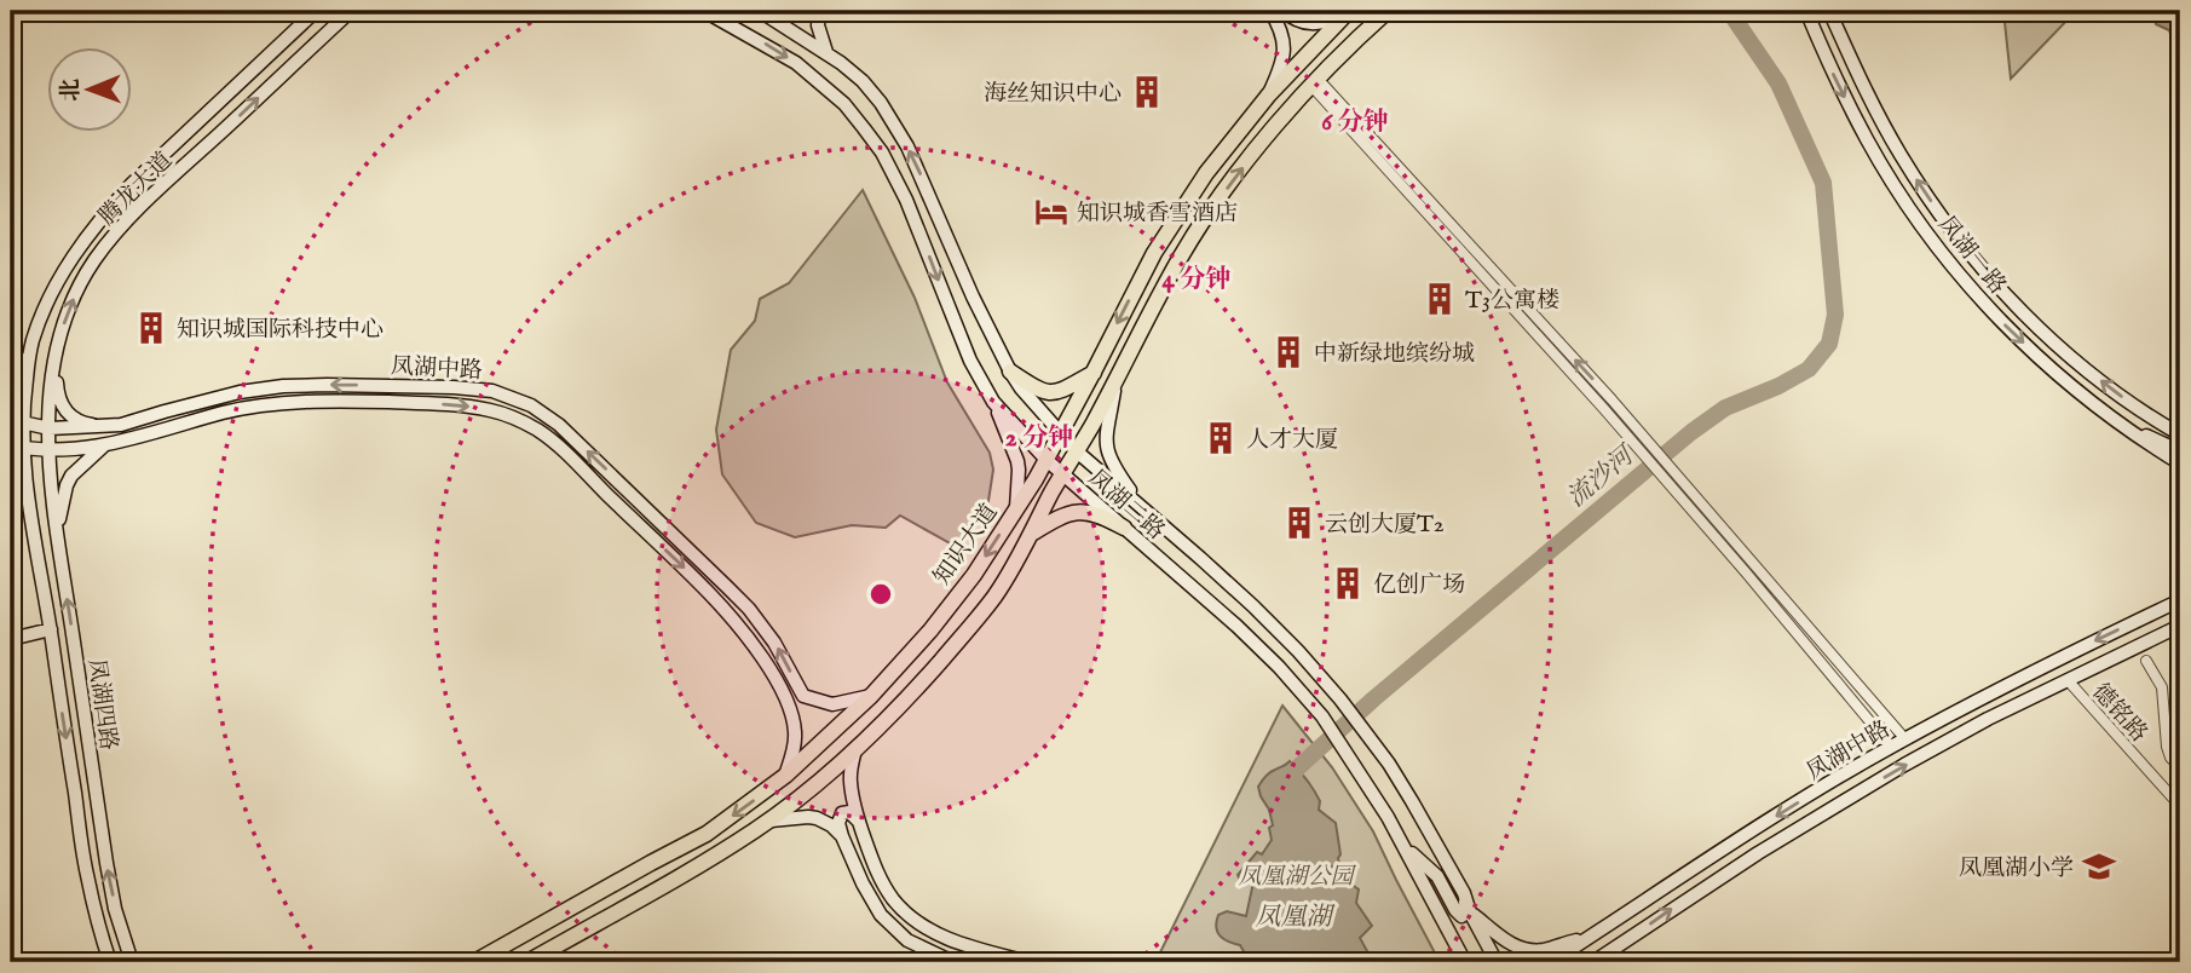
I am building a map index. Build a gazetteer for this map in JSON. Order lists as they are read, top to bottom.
{
  "streets": {
    "main road": ["知识大道"],
    "street": [
      "腾龙大道",
      "凤湖一路",
      "凤湖中路",
      "凤湖二路",
      "凤湖四路",
      "德铭路"
    ]
  },
  "crossings": [
    ["腾龙大道", "凤湖中路"],
    ["腾龙大道", "凤湖四路"],
    ["凤湖中路", "知识大道"],
    ["凤湖中路", "凤湖四路"],
    ["凤湖中路", "德铭路"],
    ["凤湖二路", "知识大道"]
  ],
  "water": ["流沙河", "凤凰湖"],
  "parks": ["凤凰湖公园"],
  "places": {
    "building": [
      "海丝知识中心",
      "T3公寓楼",
      "知识城国际科技中心",
      "中新绿地缤纷城",
      "人才大厦",
      "云创大厦T2",
      "亿创广场"
    ],
    "hotel": ["知识城香雪酒店"],
    "school or university": ["凤凰湖小学"]
  },
  "north": "left",
  "rings": ["6 分钟", "4 分钟", "2 分钟"]
}
